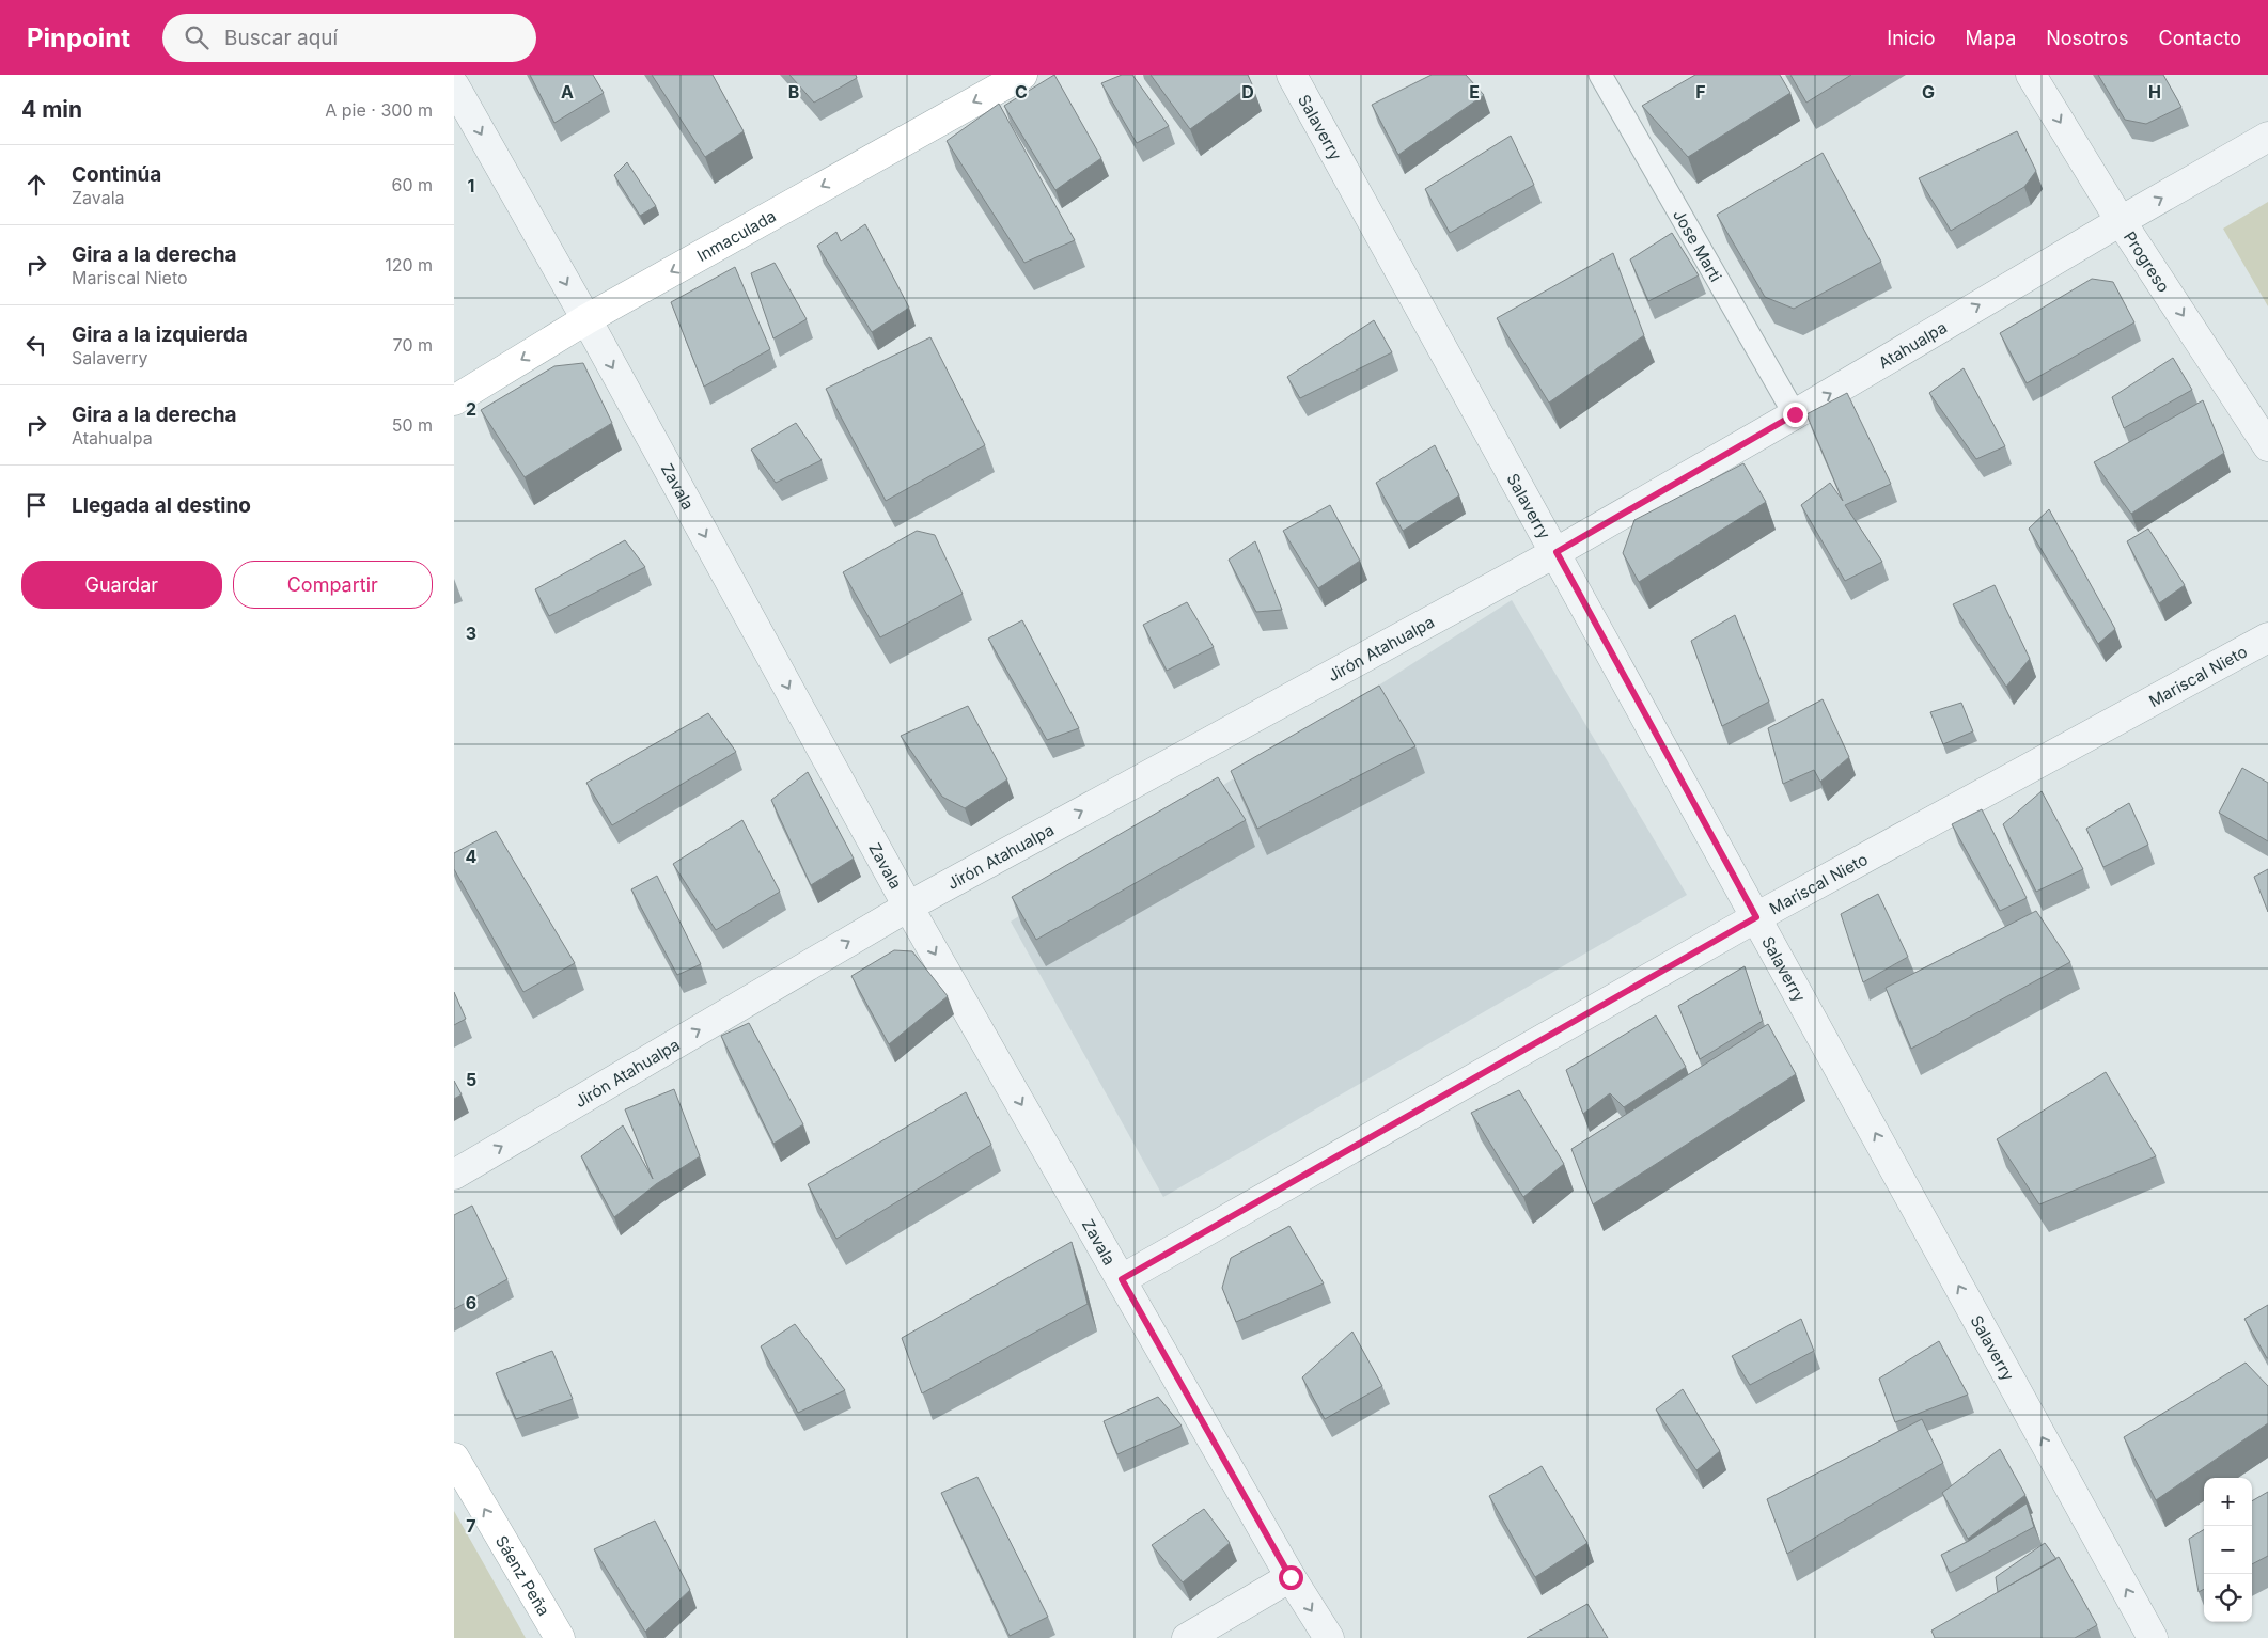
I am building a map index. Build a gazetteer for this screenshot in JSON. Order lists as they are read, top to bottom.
{
  "streets": {
    "street": [
      "Salaverry",
      "Inmaculada",
      "Progreso",
      "Atahualpa",
      "Zavala",
      "Jirón Atahualpa",
      "Mariscal Nieto",
      "Sáenz Peña"
    ],
    "lane": ["Jose Marti"]
  },
  "crossings": [
    ["Salaverry", "Atahualpa"],
    ["Salaverry", "Jirón Atahualpa"],
    ["Salaverry", "Mariscal Nieto"],
    ["Inmaculada", "Zavala"],
    ["Jose Marti", "Atahualpa"],
    ["Progreso", "Atahualpa"],
    ["Atahualpa", "Jirón Atahualpa"],
    ["Zavala", "Jirón Atahualpa"],
    ["Zavala", "Mariscal Nieto"]
  ],
  "one_way": [
    "Salaverry",
    "Inmaculada",
    "Progreso",
    "Atahualpa",
    "Zavala",
    "Jirón Atahualpa",
    "Sáenz Peña"
  ],
  "page": {
    "header": "Pinpoint",
    "search": "Buscar aquí",
    "nav": [
      "Inicio",
      "Mapa",
      "Nosotros",
      "Contacto"
    ],
    "heading": ["4 min", "A pie · 300 m"],
    "list": [
      ["Continúa", "Zavala", "60 m"],
      ["Gira a la derecha", "Mariscal Nieto", "120 m"],
      ["Gira a la izquierda", "Salaverry", "70 m"],
      ["Gira a la derecha", "Atahualpa", "50 m"],
      "Llegada al destino"
    ],
    "buttons": ["Guardar", "Compartir"],
    "map_buttons": ["+", "−"]
  },
  "grid": {
    "columns": [
      "A",
      "B",
      "C",
      "D",
      "E",
      "F",
      "G",
      "H"
    ],
    "rows": [
      "1",
      "2",
      "3",
      "4",
      "5",
      "6",
      "7"
    ]
  }
}
